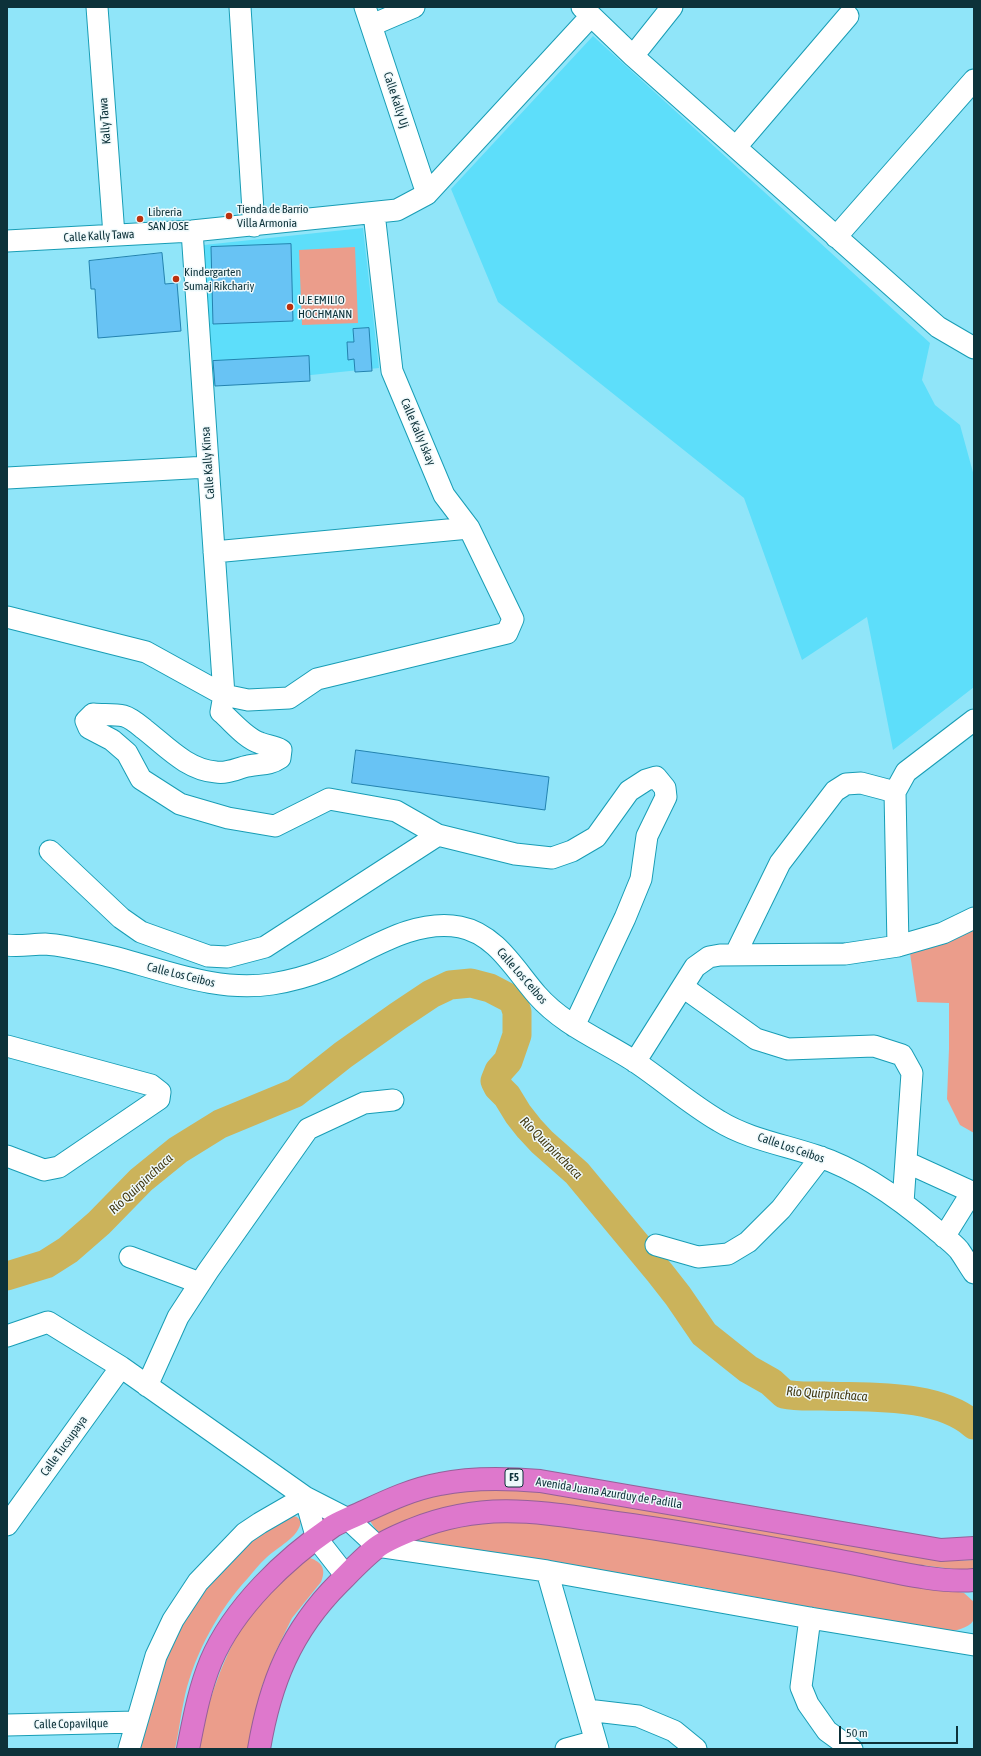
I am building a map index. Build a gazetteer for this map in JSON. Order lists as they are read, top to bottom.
{
  "streets": {
    "highway": ["F5", "Avenida Juana Azurduy de Padilla"],
    "street": [
      "Calle Kally Uj",
      "Kally Tawa",
      "Calle Kally Tawa",
      "Calle Kally Iskay",
      "Calle Kally Kinsa",
      "Calle Los Ceibos",
      "Calle Tucsupaya",
      "Calle Copavilque"
    ]
  },
  "crossings": [
    ["Calle Kally Uj", "Calle Kally Tawa"],
    ["Kally Tawa", "Calle Kally Tawa"],
    ["Calle Kally Tawa", "Calle Kally Iskay"],
    ["Calle Kally Tawa", "Calle Kally Kinsa"],
    ["Calle Kally Iskay", "Calle Kally Kinsa"]
  ],
  "water": ["Río Quirpinchaca"],
  "places": [
    "Tienda de Barrio Villa Armonia",
    "Libreria SAN JOSE",
    "Kindergarten Sumaj Rikchariy",
    "U.E EMILIO HOCHMANN"
  ],
  "scale_bar": "50 m"
}
